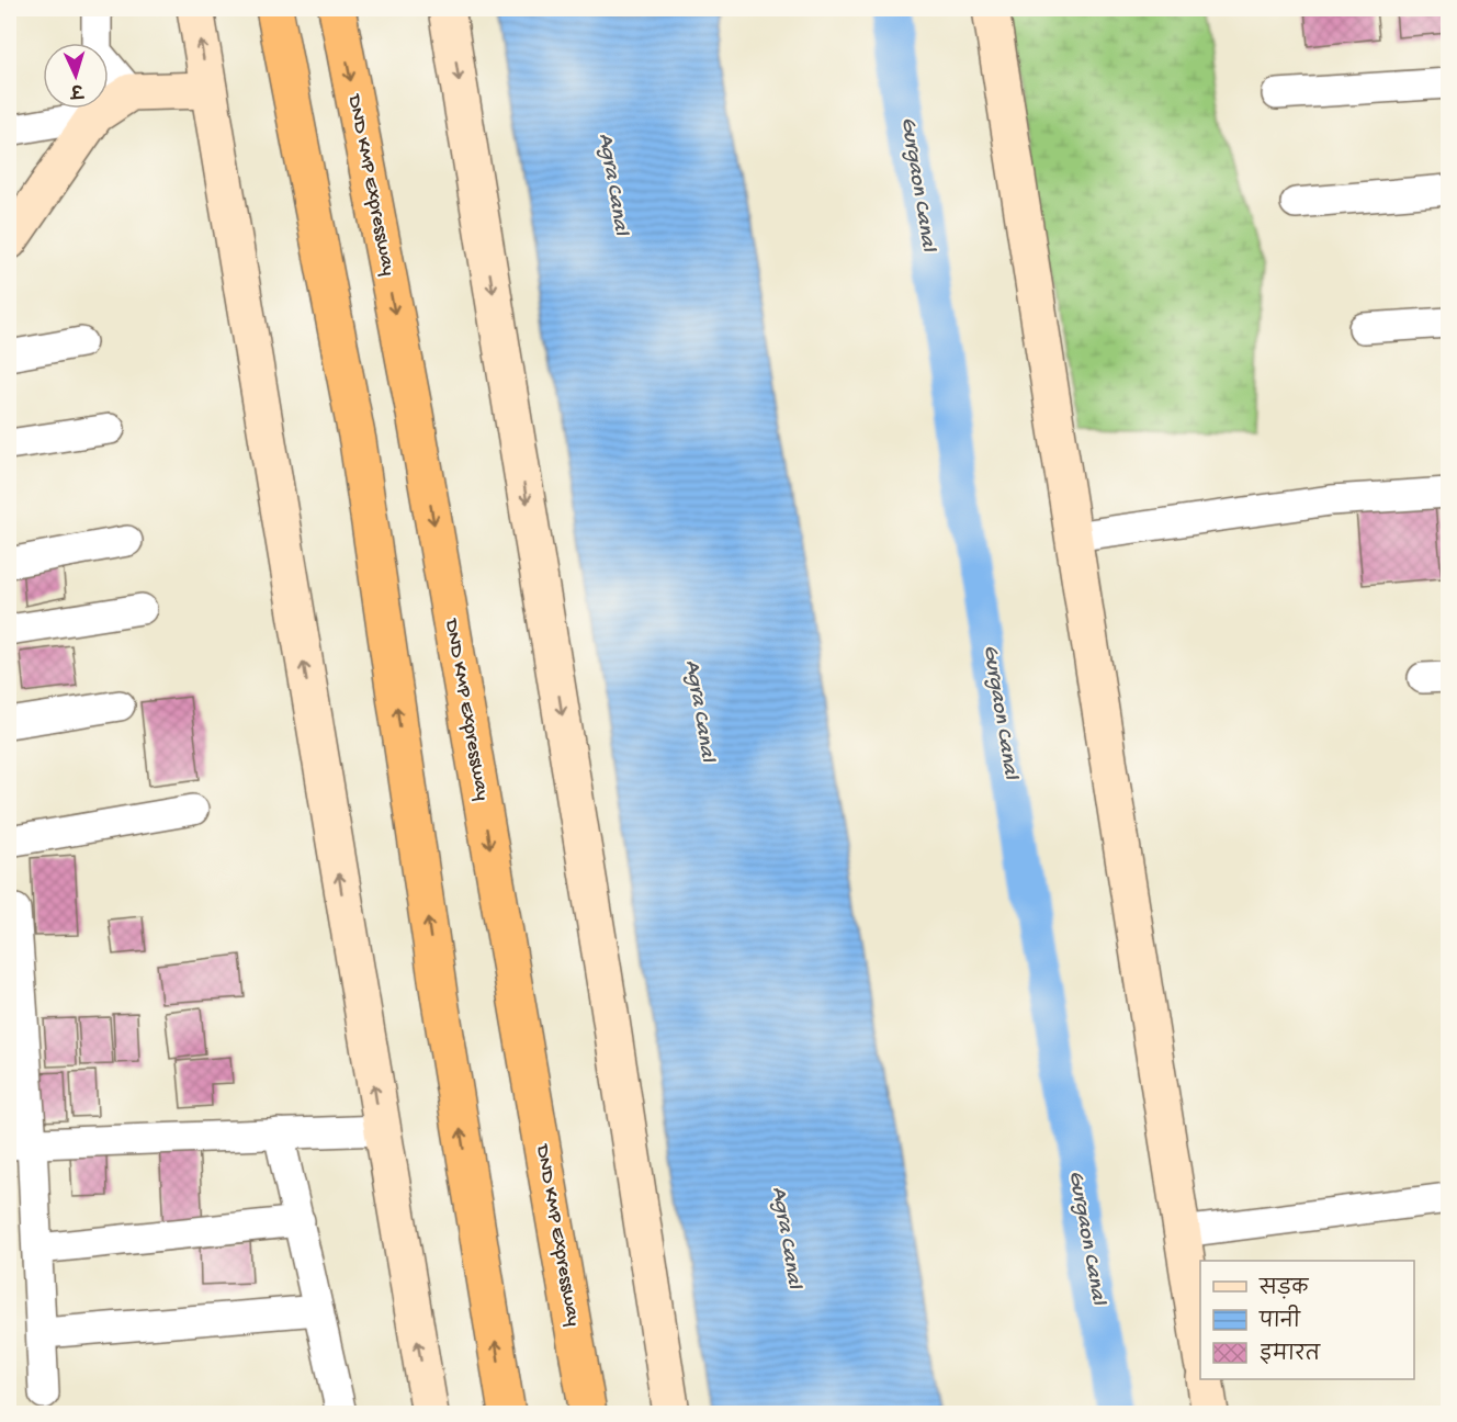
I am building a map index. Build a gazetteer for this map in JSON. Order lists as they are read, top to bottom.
{
  "streets": {
    "highway": ["DND KMP Expressway"]
  },
  "water": ["Agra Canal", "Gurgaon Canal"],
  "legend": ["सड़क", "पानी", "इमारत"],
  "north": "bottom"
}
